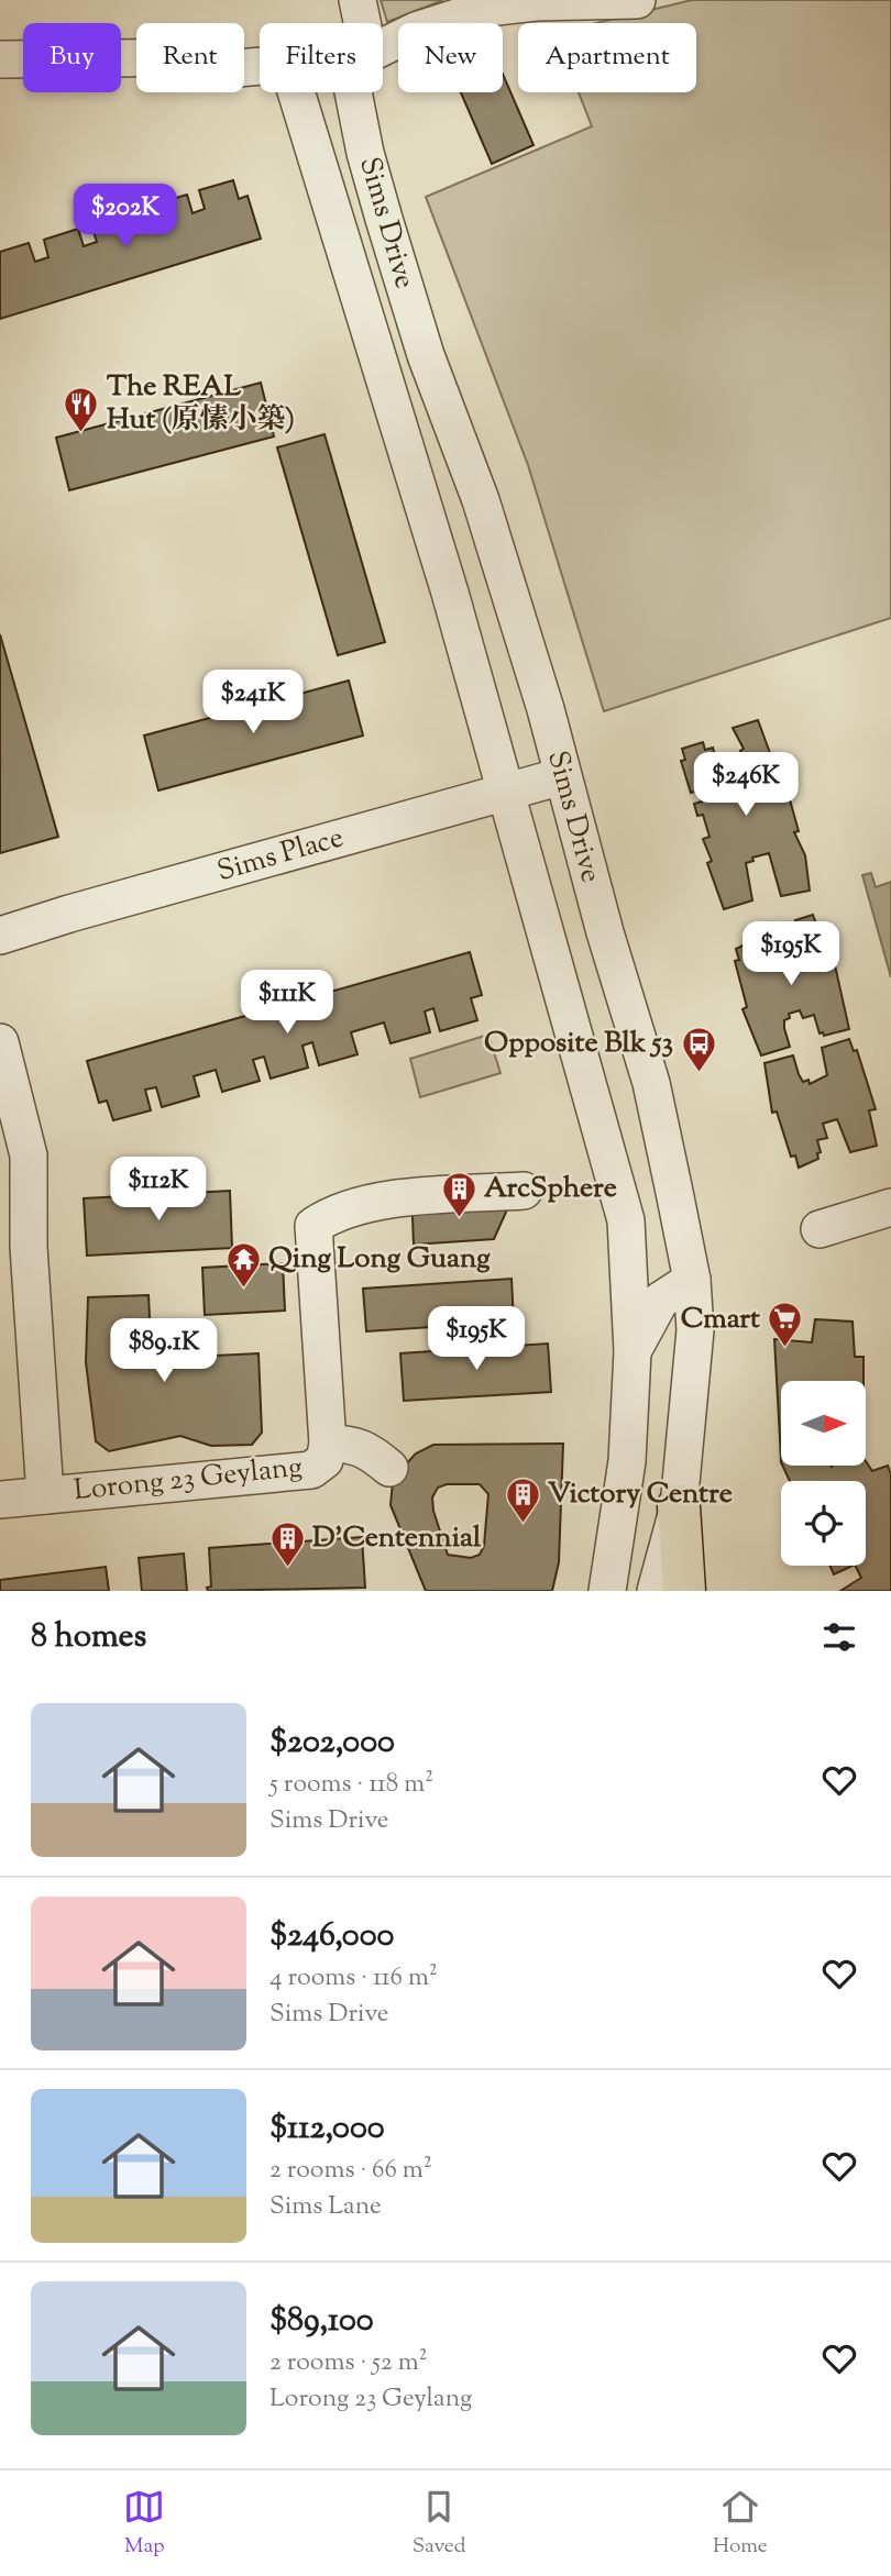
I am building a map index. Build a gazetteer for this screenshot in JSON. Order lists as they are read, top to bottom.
{
  "streets": {
    "street": ["Sims Drive", "Sims Place", "Lorong 23 Geylang"]
  },
  "crossings": [
    ["Sims Drive", "Sims Place"]
  ],
  "places": {
    "restaurant": ["The REAL Hut (原愫小築)"],
    "bus stop": ["Opposite Blk 53"],
    "building": ["ArcSphere", "Victory Centre", "D'Centennial"],
    "temple": ["Qing Long Guang"],
    "supermarket": ["Cmart"]
  },
  "north": "right",
  "page": {
    "chip": [
      "Buy",
      "Rent",
      "Filters",
      "New",
      "Apartment"
    ],
    "price": [
      "$202K",
      "$241K",
      "$246K",
      "$195K",
      "$111K",
      "$112K",
      "$195K",
      "$89.1K"
    ],
    "heading": "8 homes",
    "list": [
      {
        "name": "$202,000",
        "note": "5 rooms · 118 m² · Sims Drive"
      },
      {
        "name": "$246,000",
        "note": "4 rooms · 116 m² · Sims Drive"
      },
      {
        "name": "$112,000",
        "note": "2 rooms · 66 m² · Sims Lane"
      },
      {
        "name": "$89,100",
        "note": "2 rooms · 52 m² · Lorong 23 Geylang"
      }
    ],
    "tabs": ["Map", "Saved", "Home"]
  }
}
